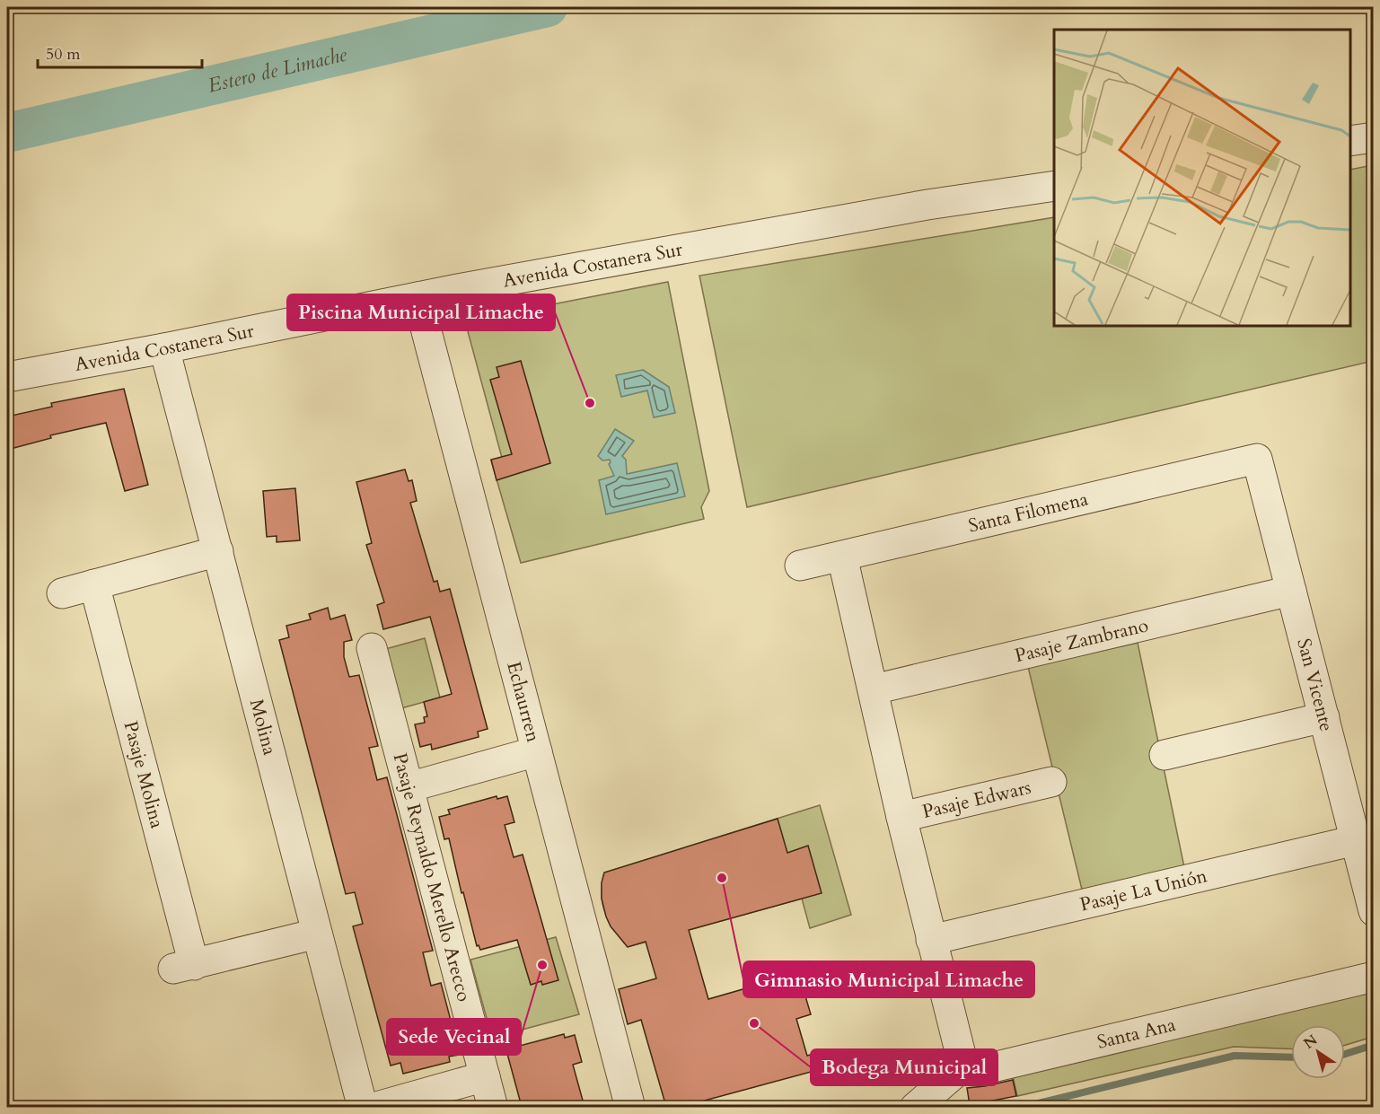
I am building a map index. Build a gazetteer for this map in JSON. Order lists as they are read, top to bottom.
{
  "streets": {
    "street": [
      "Avenida Costanera Sur",
      "Santa Filomena",
      "Pasaje Zambrano",
      "San Vicente",
      "Echaurren",
      "Molina",
      "Pasaje Molina",
      "Pasaje Edwars",
      "Pasaje Reynaldo Merello Arecco",
      "Pasaje La Unión",
      "Santa Ana"
    ]
  },
  "crossings": [
    ["Avenida Costanera Sur", "Echaurren"],
    ["Avenida Costanera Sur", "Molina"],
    ["Santa Filomena", "San Vicente"],
    ["Pasaje Zambrano", "San Vicente"],
    ["San Vicente", "Pasaje La Unión"],
    ["Molina", "Pasaje Molina"]
  ],
  "water": ["Estero de Limache"],
  "places": [
    "Piscina Municipal Limache",
    "Gimnasio Municipal Limache",
    "Sede Vecinal",
    "Bodega Municipal"
  ],
  "scale_bar": "50 m",
  "north": "top left"
}
